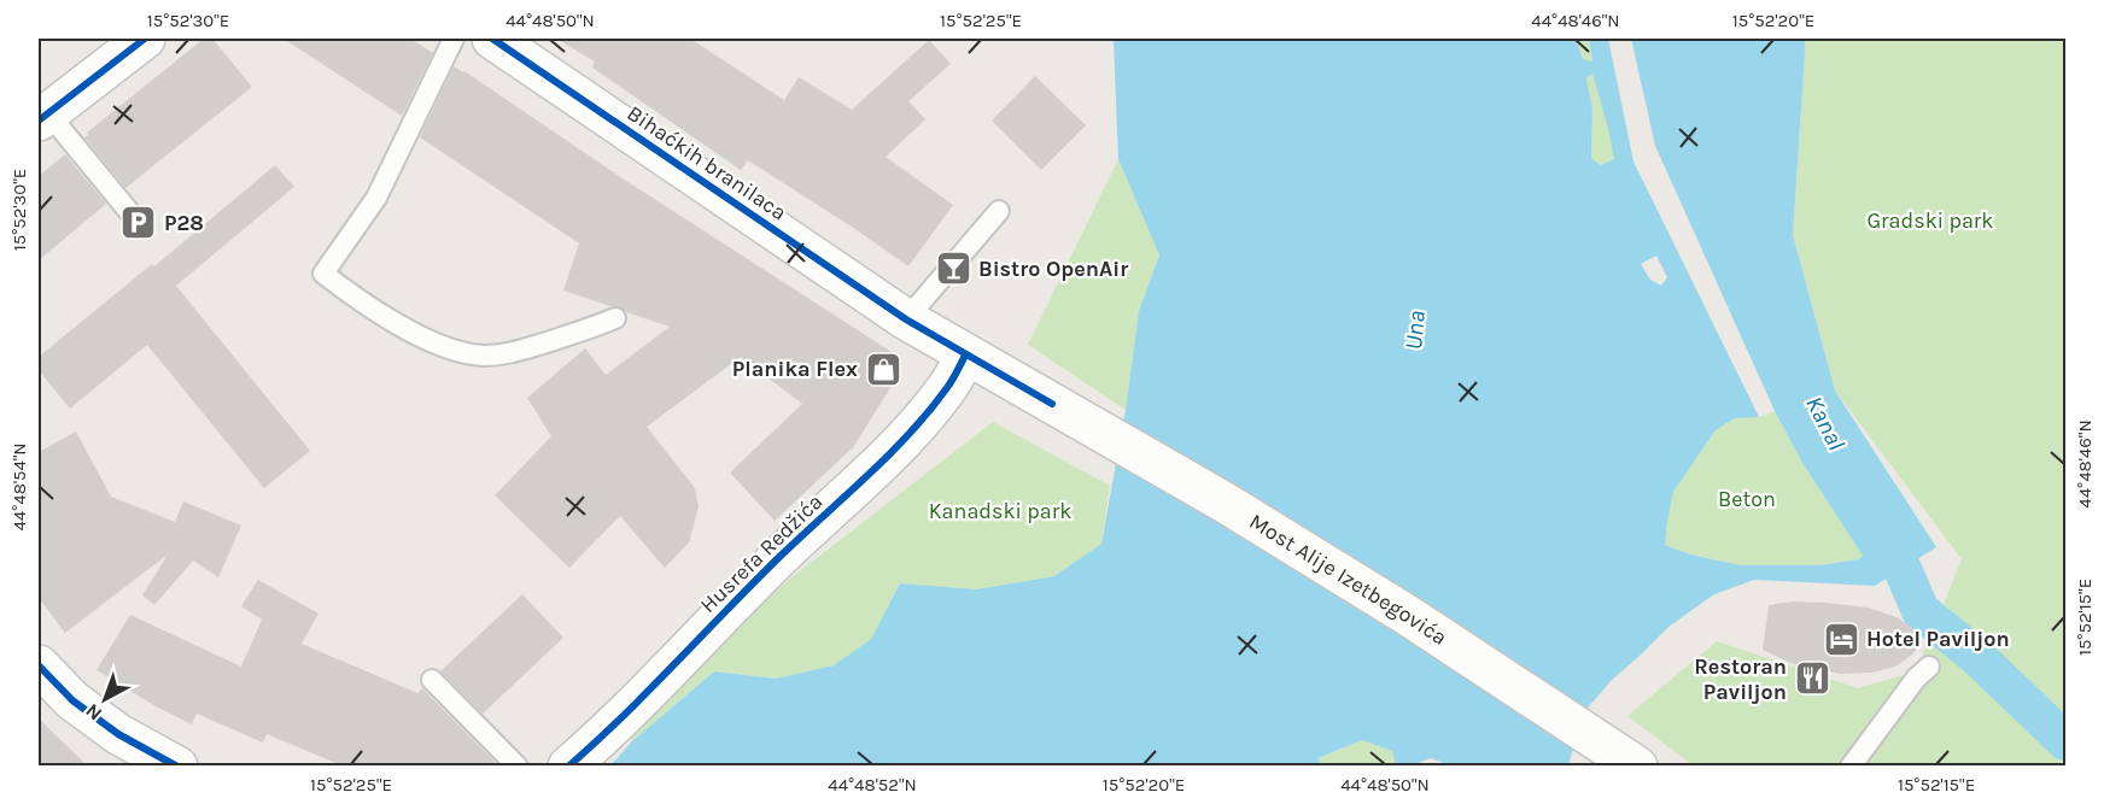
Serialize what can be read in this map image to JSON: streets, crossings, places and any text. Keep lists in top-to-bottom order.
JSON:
{
  "streets": {
    "main road": ["Bihaćkih branilaca", "Husrefa Redžića", "Most Alije Izetbegovića"]
  },
  "crossings": [
    ["Bihaćkih branilaca", "Husrefa Redžića"],
    ["Bihaćkih branilaca", "Most Alije Izetbegovića"]
  ],
  "water": ["Una", "Kanal"],
  "parks": ["Gradski park", "Beton", "Kanadski park"],
  "places": {
    "parking": ["P28"],
    "bar": ["Bistro OpenAir"],
    "shop": ["Planika Flex"],
    "hotel": ["Hotel Paviljon"],
    "restaurant": ["Restoran Paviljon"]
  },
  "north": "bottom left",
  "coordinates": [
    "15°52'30\"E",
    "44°48'50\"N",
    "15°52'25\"E",
    "44°48'46\"N",
    "15°52'20\"E",
    "44°48'54\"N",
    "15°52'15\"E",
    "44°48'52\"N"
  ]
}
